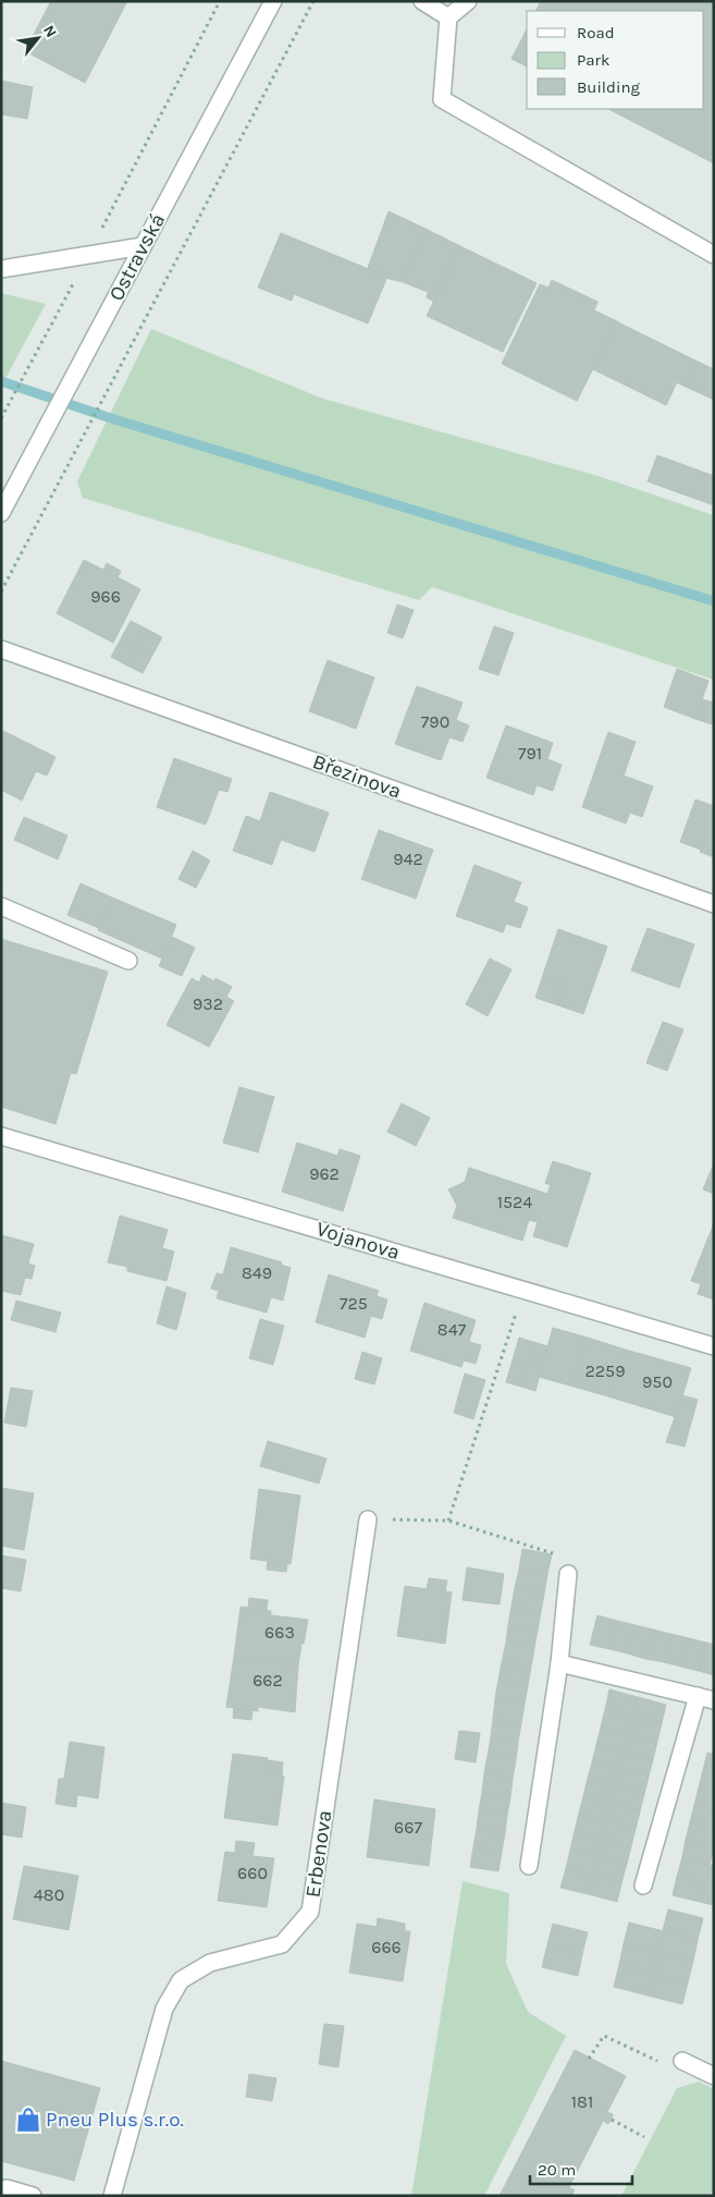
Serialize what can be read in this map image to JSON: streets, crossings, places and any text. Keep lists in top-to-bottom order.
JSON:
{
  "streets": {
    "street": [
      "Ostravská",
      "Březinova",
      "Vojanova",
      "Erbenova"
    ]
  },
  "places": {
    "shop": ["Pneu Plus s.r.o."]
  },
  "house_numbers": [
    "966",
    "790",
    "791",
    "942",
    "932",
    "962",
    "1524",
    "849",
    "725",
    "847",
    "2259",
    "950",
    "663",
    "662",
    "667",
    "660",
    "480",
    "666",
    "181"
  ],
  "legend": ["Road", "Park", "Building"],
  "scale_bar": "20 m",
  "north": "top right"
}
